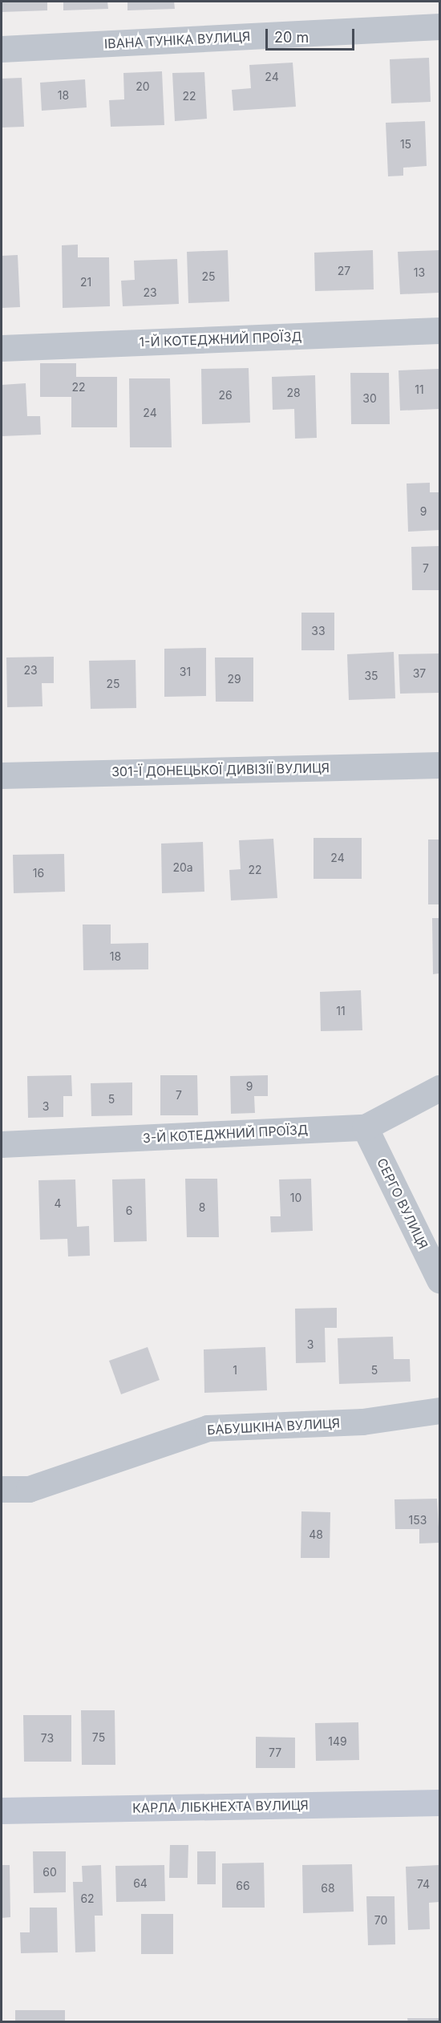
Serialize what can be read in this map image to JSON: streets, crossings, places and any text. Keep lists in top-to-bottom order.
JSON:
{
  "streets": {
    "street": [
      "ІВАНА ТУНІКА ВУЛИЦЯ",
      "1-Й КОТЕДЖНИЙ ПРОЇЗД",
      "301-Ї ДОНЕЦЬКОЇ ДИВІЗІЇ ВУЛИЦЯ",
      "3-Й КОТЕДЖНИЙ ПРОЇЗД",
      "СЕРГО ВУЛИЦЯ",
      "БАБУШКІНА ВУЛИЦЯ",
      "КАРЛА ЛІБКНЕХТА ВУЛИЦЯ"
    ]
  },
  "crossings": [
    ["3-Й КОТЕДЖНИЙ ПРОЇЗД", "СЕРГО ВУЛИЦЯ"]
  ],
  "house_numbers": [
    "24",
    "20",
    "18",
    "22",
    "15",
    "27",
    "13",
    "25",
    "21",
    "23",
    "22",
    "11",
    "28",
    "26",
    "30",
    "24",
    "9",
    "7",
    "33",
    "23",
    "31",
    "37",
    "35",
    "29",
    "25",
    "24",
    "20а",
    "22",
    "16",
    "18",
    "11",
    "9",
    "7",
    "5",
    "3",
    "10",
    "4",
    "8",
    "6",
    "3",
    "1",
    "5",
    "153",
    "48",
    "75",
    "73",
    "149",
    "77",
    "60",
    "64",
    "74",
    "66",
    "68",
    "62",
    "70"
  ],
  "scale_bar": "20 m"
}
